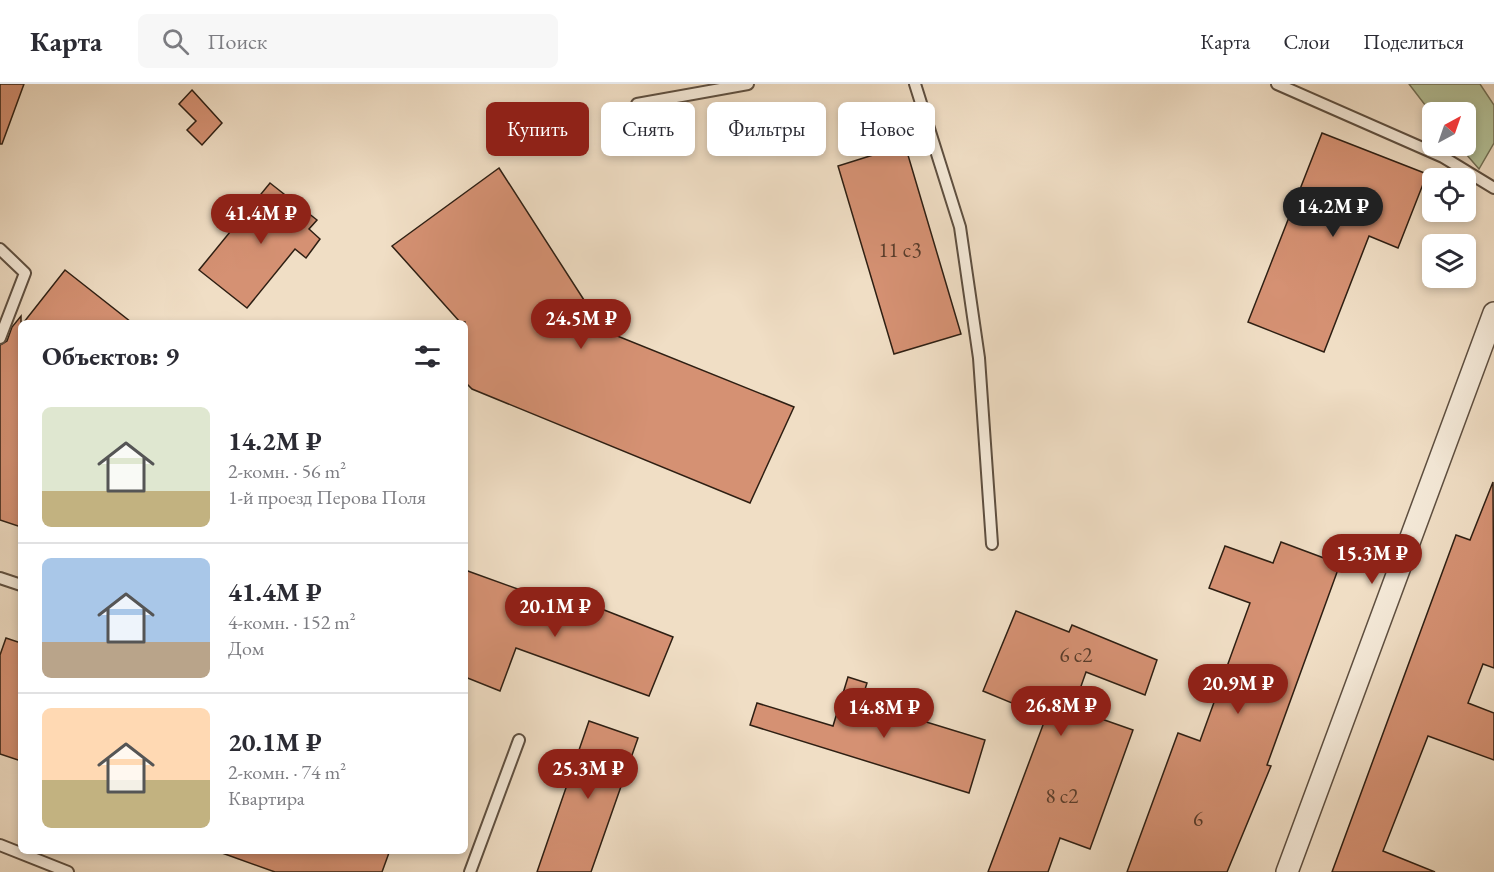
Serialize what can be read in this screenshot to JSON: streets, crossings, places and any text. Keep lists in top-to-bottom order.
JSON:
{
  "house_numbers": [
    "11 с3",
    "6 с2",
    "8 с2",
    "6"
  ],
  "north": "top right",
  "page": {
    "header": "Карта",
    "search": "Поиск",
    "nav": ["Карта", "Слои", "Поделиться"],
    "chip": [
      "Купить",
      "Снять",
      "Фильтры",
      "Новое"
    ],
    "price": [
      "14.2M ₽",
      "41.4M ₽",
      "24.5M ₽",
      "15.3M ₽",
      "20.1M ₽",
      "20.9M ₽",
      "26.8M ₽",
      "14.8M ₽",
      "25.3M ₽"
    ],
    "heading": "Объектов: 9",
    "list": [
      {
        "name": "14.2M ₽",
        "note": "2-комн. · 56 m² · 1-й проезд Перова Поля"
      },
      {
        "name": "41.4M ₽",
        "note": "4-комн. · 152 m² · Дом"
      },
      {
        "name": "20.1M ₽",
        "note": "2-комн. · 74 m² · Квартира"
      }
    ]
  }
}
